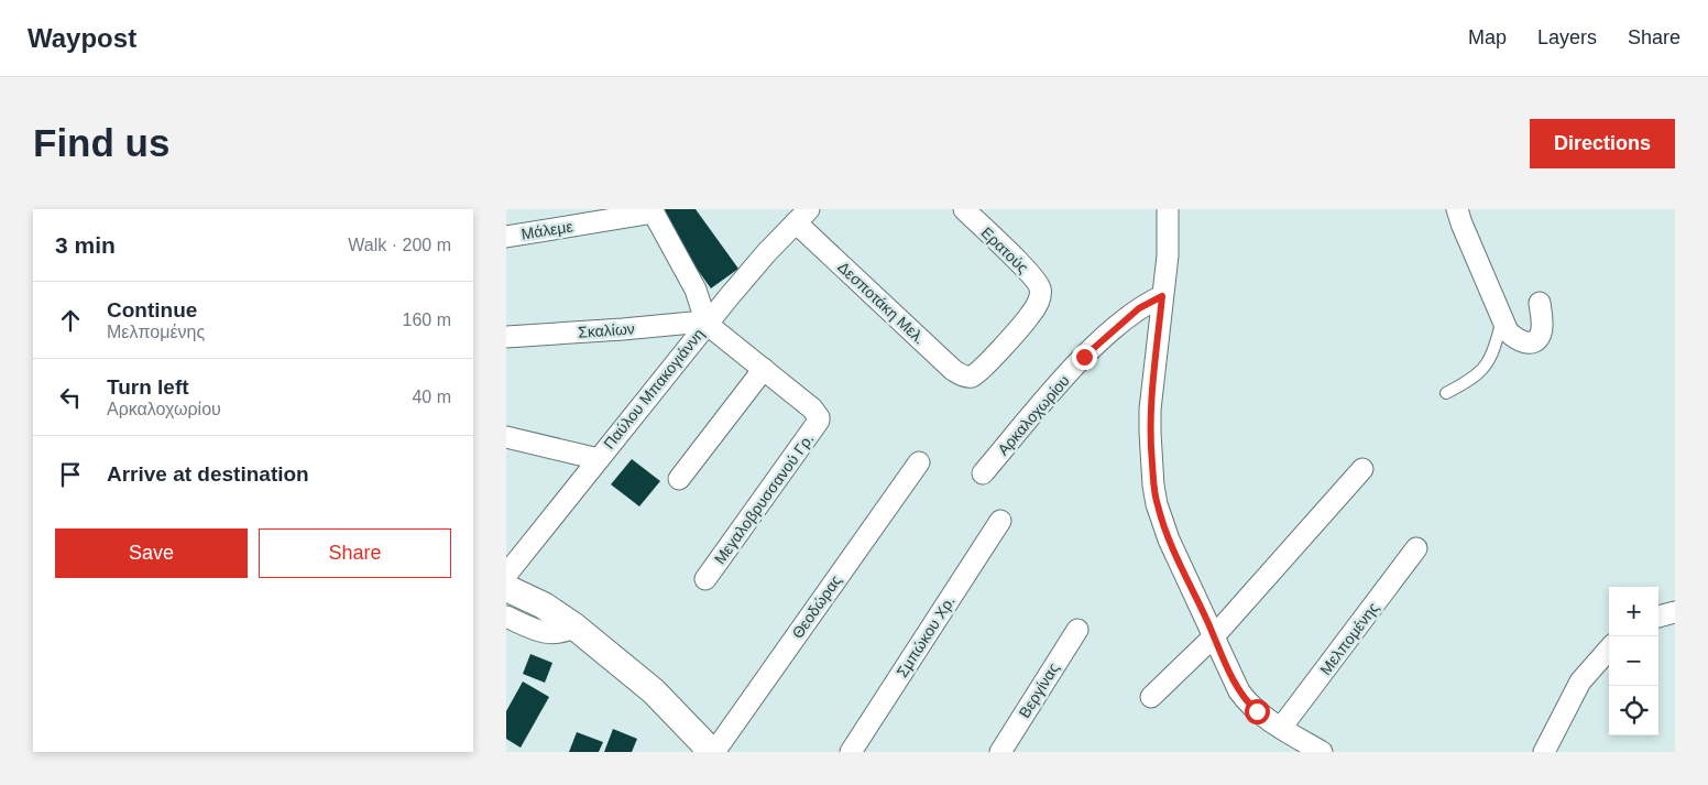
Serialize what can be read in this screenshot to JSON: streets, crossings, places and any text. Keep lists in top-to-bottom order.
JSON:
{
  "streets": {
    "street": [
      "Μάλεμε",
      "Ερατούς",
      "Δεσποτάκη Μελ.",
      "Σκαλίων",
      "Παύλου Μπακογιάννη",
      "Αρκαλοχωρίου",
      "Μεγαλοβρυσσανού Γρ.",
      "Θεοδώρας",
      "Σμπώκου Χρ.",
      "Μελπομένης",
      "Βεργίνας"
    ]
  },
  "crossings": [
    ["Ερατούς", "Δεσποτάκη Μελ."],
    ["Δεσποτάκη Μελ.", "Παύλου Μπακογιάννη"],
    ["Σκαλίων", "Παύλου Μπακογιάννη"]
  ],
  "page": {
    "header": "Waypost",
    "nav": ["Map", "Layers", "Share"],
    "buttons": [
      "Directions",
      ["Save", "Share"]
    ],
    "title": "Find us",
    "heading": ["3 min", "Walk · 200 m"],
    "list": [
      ["Continue", "Μελπομένης", "160 m"],
      ["Turn left", "Αρκαλοχωρίου", "40 m"],
      "Arrive at destination"
    ],
    "map_buttons": ["+", "−"]
  }
}
